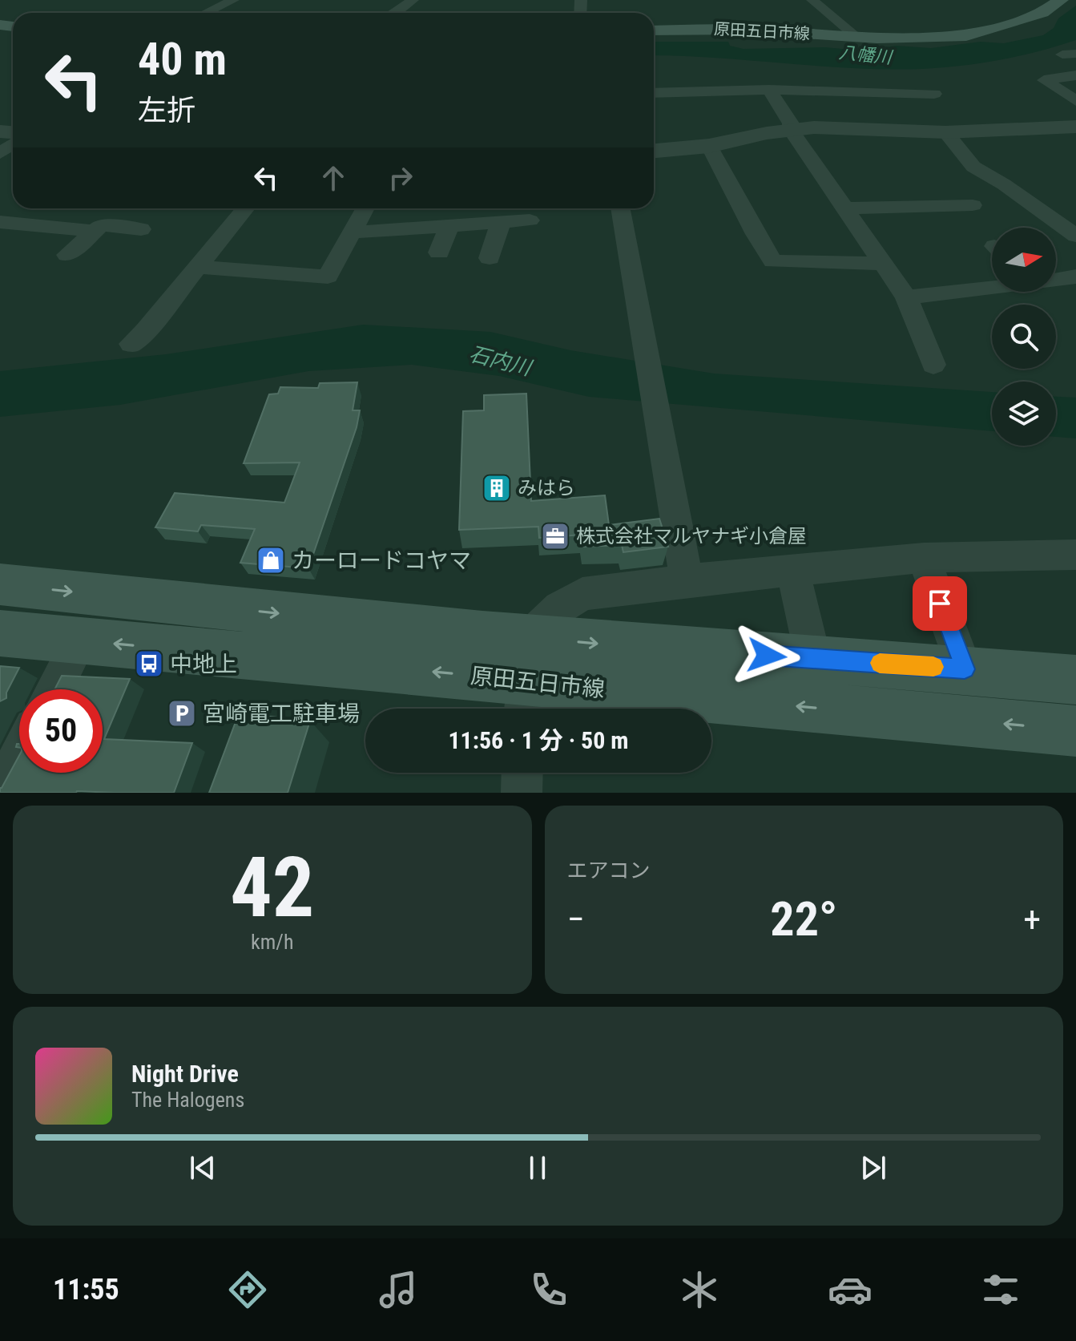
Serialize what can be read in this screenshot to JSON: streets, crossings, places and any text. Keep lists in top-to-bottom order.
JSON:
{
  "streets": {
    "main road": ["原田五日市線"]
  },
  "water": ["八幡川", "石内川"],
  "places": {
    "building": ["みはら"],
    "office": ["株式会社マルヤナギ小倉屋"],
    "shop": ["カーロードコヤマ"],
    "bus stop": ["中地上"],
    "parking": ["宮崎電工駐車場"]
  },
  "north": "right",
  "page": {
    "turn": ["40 m", "左折"],
    "limit": "50",
    "trip": "11:56 · 1 分 · 50 m",
    "tile": [
      ["42", "km/h"],
      "エアコン"
    ],
    "heat": ["−", "22°", "+"],
    "song": ["Night Drive", "The Halogens"],
    "tabs": "11:55"
  }
}
